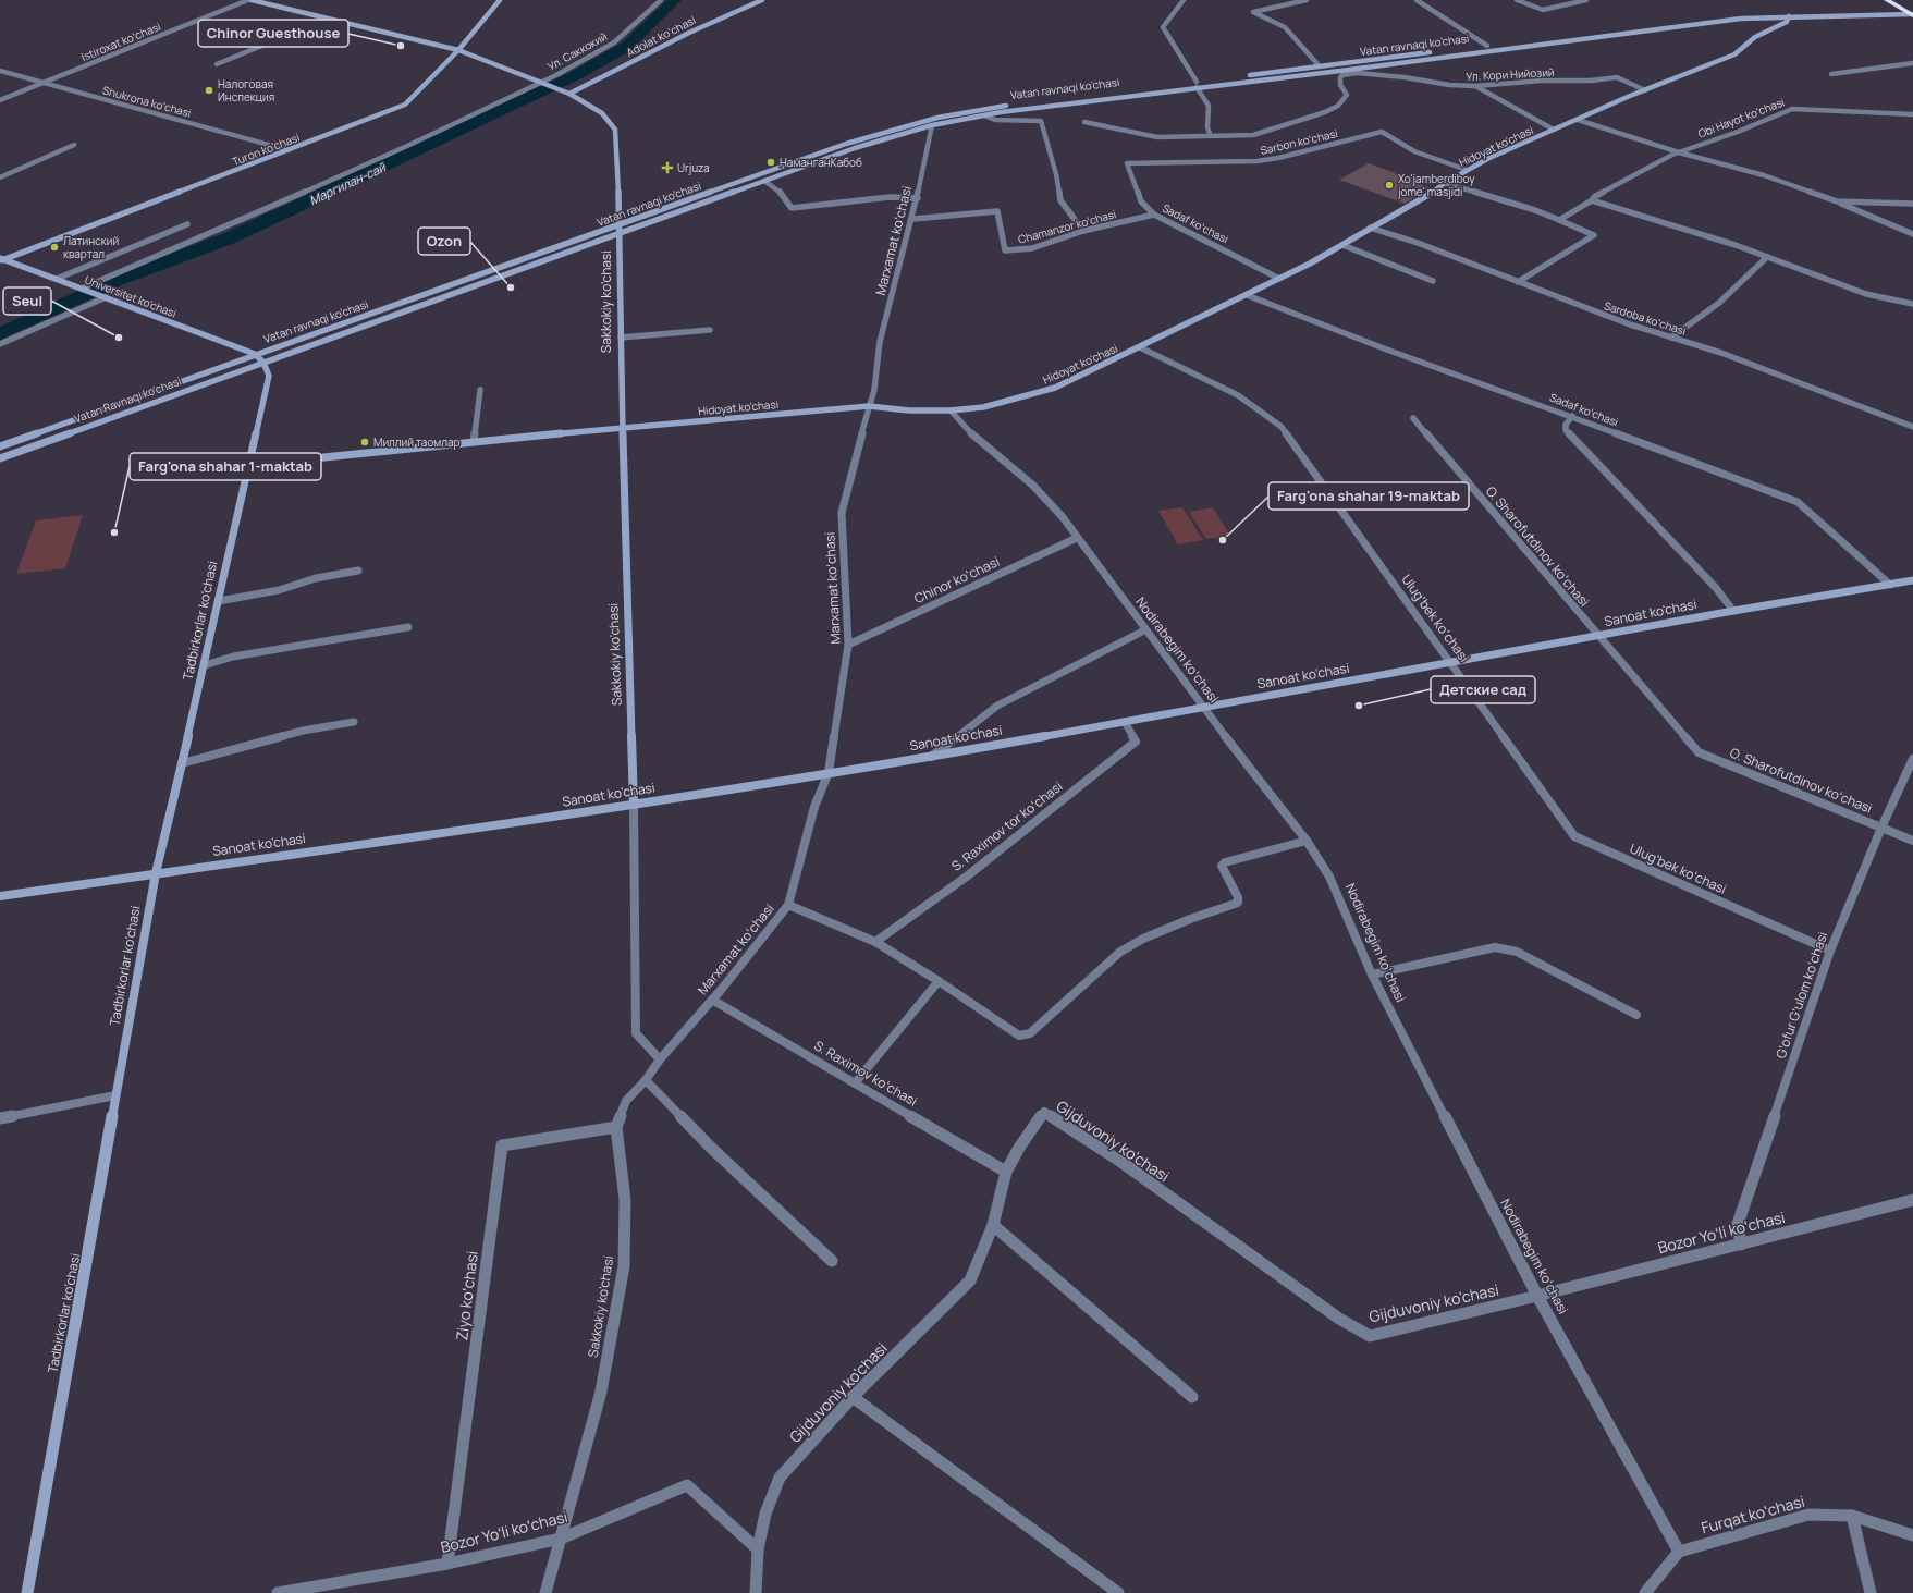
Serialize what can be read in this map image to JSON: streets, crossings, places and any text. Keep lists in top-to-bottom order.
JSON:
{
  "streets": {
    "main road": [
      "Adolat koʻchasi",
      "Vatan ravnaqi ko'chasi",
      "Hidoyat ko'chasi",
      "Turon ko'chasi",
      "Universitet ko'chasi",
      "Sakkokiy ko'chasi",
      "Vatan Ravnaqi ko'chasi",
      "Sanoat ko'chasi",
      "Tadbirkorlar ko'chasi"
    ],
    "street": [
      "Istiroxat koʻchasi",
      "Ул. Саккокий",
      "Ул. Кори Нийозий",
      "Shukrona koʻchasi",
      "Obi Hayot koʻchasi",
      "Sarbon koʻchasi",
      "Sadaf koʻchasi",
      "Chamanzor koʻchasi",
      "Marxamat koʻchasi",
      "Sardoba koʻchasi",
      "O. Sharofutdinov koʻchasi",
      "Chinor koʻchasi",
      "Ulugʻbek koʻchasi",
      "Nodirabegim koʻchasi",
      "S. Raximov tor koʻchasi",
      "Gʻofur Gʻulom koʻchasi",
      "S. Raximov koʻchasi",
      "Gijduvoniy ko'chasi",
      "Bozor Yoʻli koʻchasi",
      "Ziyo koʻchasi",
      "Furqat koʻchasi"
    ]
  },
  "crossings": [
    ["Adolat koʻchasi", "Sakkokiy ko'chasi"],
    ["Istiroxat koʻchasi", "Shukrona koʻchasi"],
    ["Vatan ravnaqi ko'chasi", "Ул. Кори Нийозий"],
    ["Vatan ravnaqi ko'chasi", "Hidoyat ko'chasi"],
    ["Vatan ravnaqi ko'chasi", "Marxamat koʻchasi"],
    ["Vatan ravnaqi ko'chasi", "Universitet ko'chasi"],
    ["Vatan ravnaqi ko'chasi", "Sakkokiy ko'chasi"],
    ["Vatan ravnaqi ko'chasi", "Vatan Ravnaqi ko'chasi"],
    ["Vatan ravnaqi ko'chasi", "Tadbirkorlar ko'chasi"],
    ["Ул. Саккокий", "Universitet ko'chasi"],
    ["Ул. Саккокий", "Sakkokiy ko'chasi"],
    ["Ул. Кори Нийозий", "Hidoyat ko'chasi"],
    ["Shukrona koʻchasi", "Turon ko'chasi"],
    ["Sarbon koʻchasi", "Hidoyat ko'chasi"],
    ["Sarbon koʻchasi", "Sadaf koʻchasi"],
    ["Hidoyat ko'chasi", "Sadaf koʻchasi"],
    ["Hidoyat ko'chasi", "Marxamat koʻchasi"],
    ["Hidoyat ko'chasi", "Sakkokiy ko'chasi"],
    ["Hidoyat ko'chasi", "Sardoba koʻchasi"],
    ["Hidoyat ko'chasi", "Ulugʻbek koʻchasi"],
    ["Hidoyat ko'chasi", "Tadbirkorlar ko'chasi"],
    ["Hidoyat ko'chasi", "Nodirabegim koʻchasi"],
    ["Turon ko'chasi", "Universitet ko'chasi"],
    ["Turon ko'chasi", "Sakkokiy ko'chasi"],
    ["Sadaf koʻchasi", "Chamanzor koʻchasi"],
    ["Sadaf koʻchasi", "Sanoat ko'chasi"],
    ["Chamanzor koʻchasi", "Marxamat koʻchasi"],
    ["Marxamat koʻchasi", "Sakkokiy ko'chasi"],
    ["Marxamat koʻchasi", "Chinor koʻchasi"],
    ["Marxamat koʻchasi", "Sanoat ko'chasi"],
    ["Marxamat koʻchasi", "S. Raximov koʻchasi"],
    ["Universitet ko'chasi", "Vatan Ravnaqi ko'chasi"],
    ["Sakkokiy ko'chasi", "Sanoat ko'chasi"],
    ["Sakkokiy ko'chasi", "Bozor Yoʻli koʻchasi"],
    ["Sakkokiy ko'chasi", "Ziyo koʻchasi"],
    ["Vatan Ravnaqi ko'chasi", "Tadbirkorlar ko'chasi"],
    ["O. Sharofutdinov koʻchasi", "Sanoat ko'chasi"],
    ["O. Sharofutdinov koʻchasi", "Gʻofur Gʻulom koʻchasi"],
    ["Chinor koʻchasi", "Nodirabegim koʻchasi"],
    ["Sanoat ko'chasi", "Ulugʻbek koʻchasi"],
    ["Sanoat ko'chasi", "Tadbirkorlar ko'chasi"],
    ["Sanoat ko'chasi", "Nodirabegim koʻchasi"],
    ["Sanoat ko'chasi", "S. Raximov tor koʻchasi"],
    ["Ulugʻbek koʻchasi", "Gʻofur Gʻulom koʻchasi"],
    ["Nodirabegim koʻchasi", "Gijduvoniy ko'chasi"],
    ["Nodirabegim koʻchasi", "Bozor Yoʻli koʻchasi"],
    ["Nodirabegim koʻchasi", "Furqat koʻchasi"],
    ["Gʻofur Gʻulom koʻchasi", "Bozor Yoʻli koʻchasi"],
    ["S. Raximov koʻchasi", "Gijduvoniy ko'chasi"],
    ["Gijduvoniy ko'chasi", "Bozor Yoʻli koʻchasi"],
    ["Bozor Yoʻli koʻchasi", "Ziyo koʻchasi"]
  ],
  "water": ["Маргилан-сай"],
  "places": {
    "other": [
      "Chinor Guesthouse",
      "Налоговая Инспекция",
      "НаманганКабоб",
      "Xo'jamberdiboy jome' masjidi",
      "Латинский квартал",
      "Ozon",
      "Seul",
      "Миллий таомлар",
      "Farg'ona shahar 1-maktab",
      "Farg'ona shahar 19-maktab",
      "Детские сад"
    ],
    "health": ["Urjuza"]
  }
}
